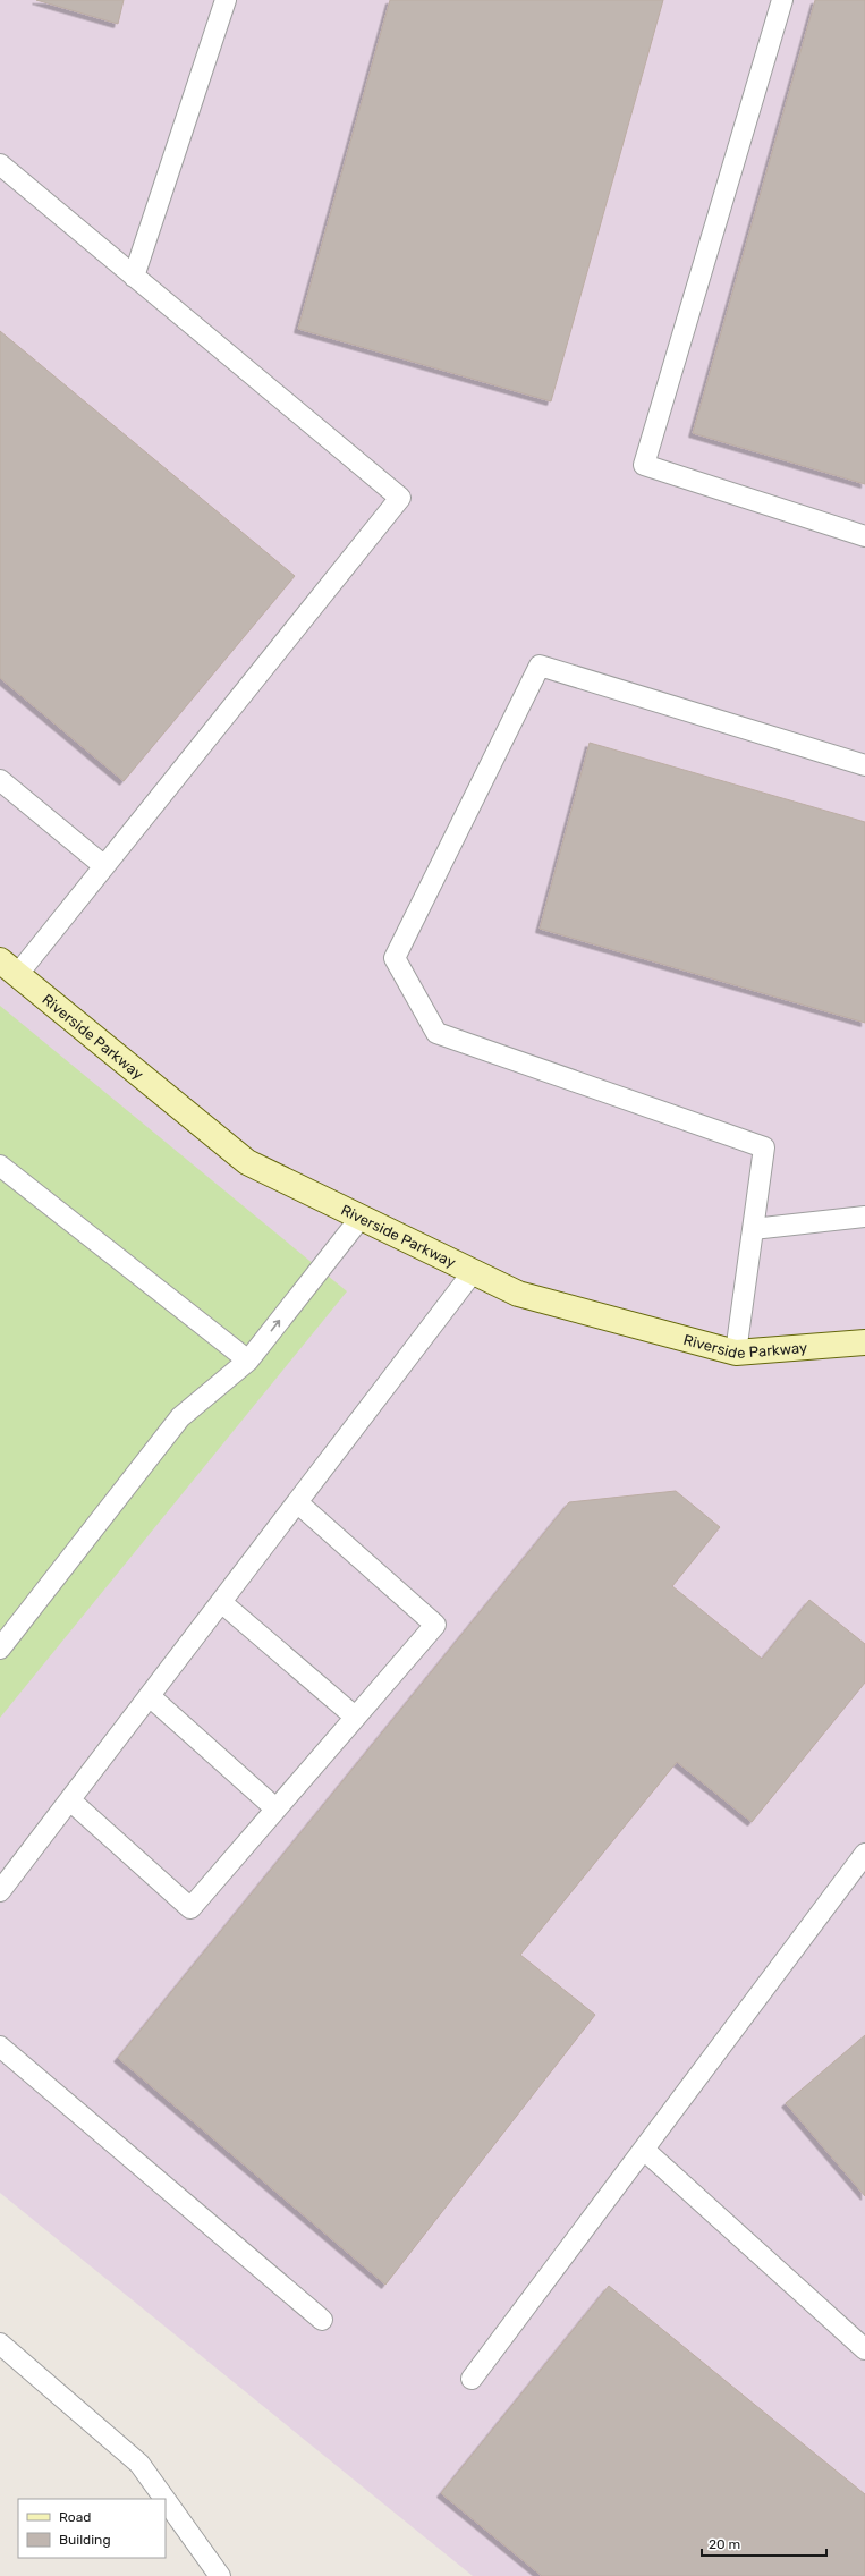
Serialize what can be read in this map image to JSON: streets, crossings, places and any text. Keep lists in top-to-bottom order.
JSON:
{
  "streets": {
    "street": ["Riverside Parkway"]
  },
  "legend": ["Road", "Building"],
  "scale_bar": "20 m"
}
